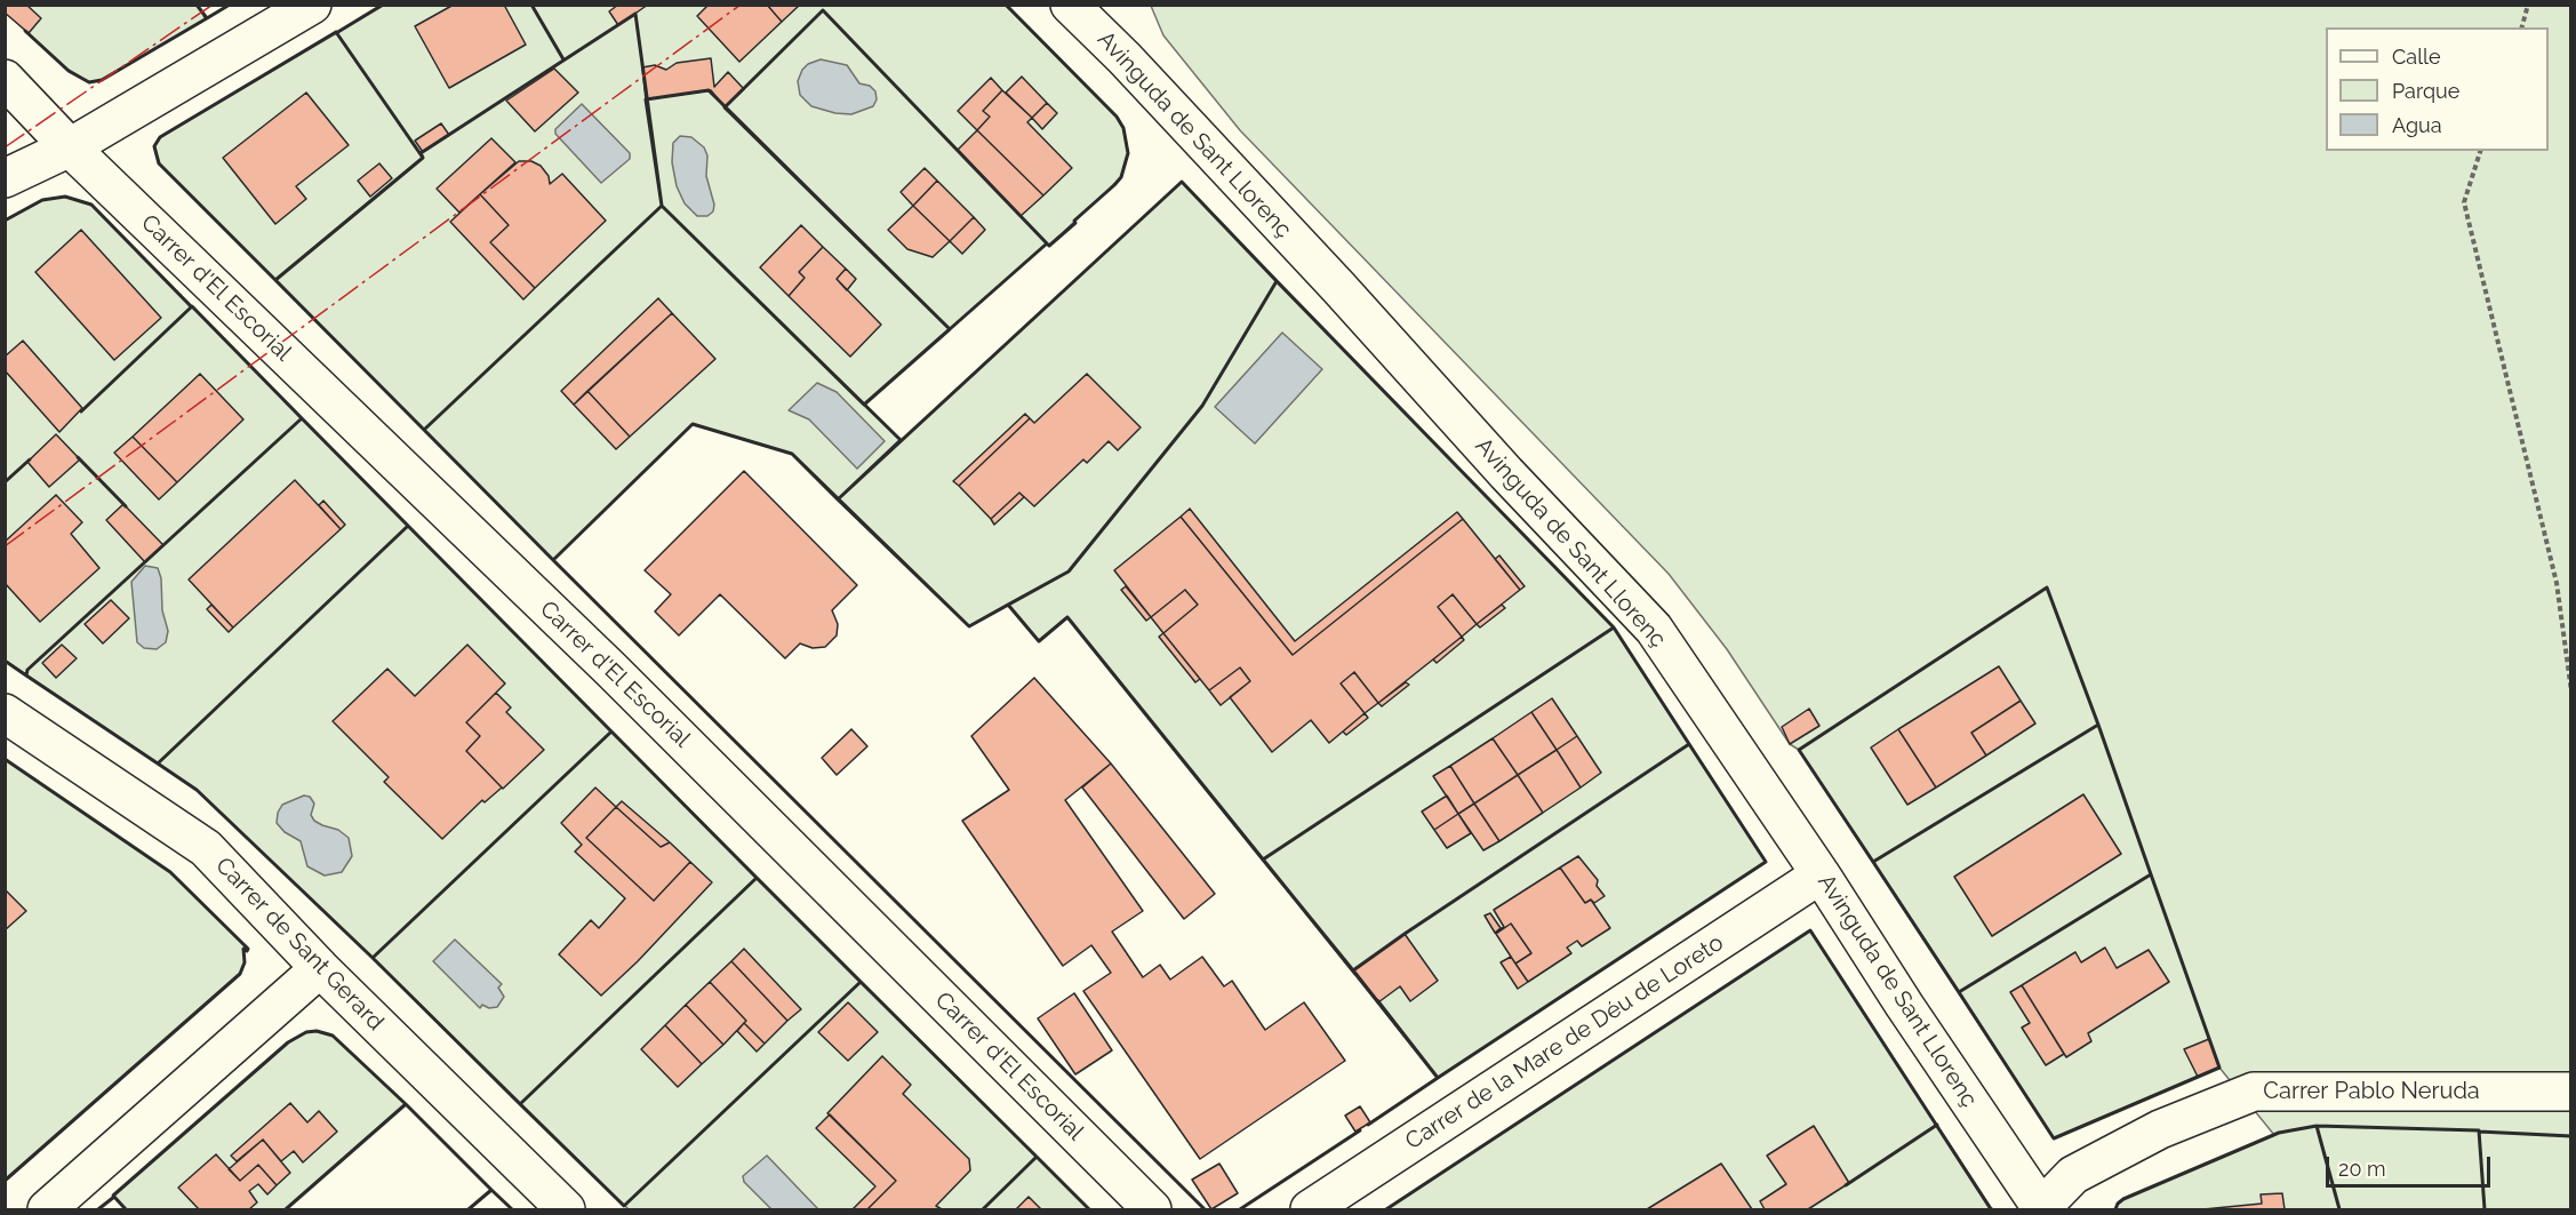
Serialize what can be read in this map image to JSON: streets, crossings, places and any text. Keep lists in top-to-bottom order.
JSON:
{
  "streets": {
    "street": [
      "Avinguda de Sant Llorenç",
      "Carrer d'El Escorial",
      "Carrer de Sant Gerard",
      "Carrer de la Mare de Déu de Loreto",
      "Carrer Pablo Neruda"
    ]
  },
  "crossings": [
    ["Avinguda de Sant Llorenç", "Carrer de la Mare de Déu de Loreto"],
    ["Avinguda de Sant Llorenç", "Carrer Pablo Neruda"]
  ],
  "legend": ["Calle", "Parque", "Agua"],
  "scale_bar": "20 m"
}
